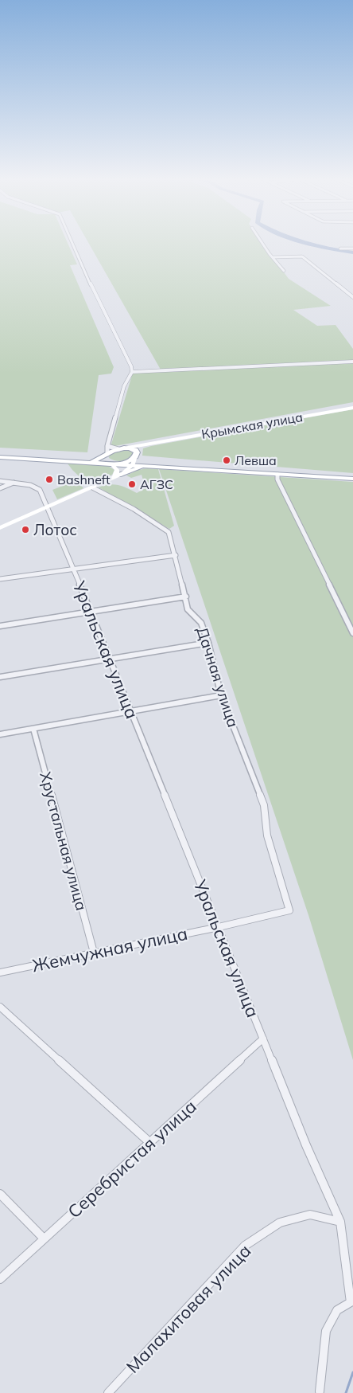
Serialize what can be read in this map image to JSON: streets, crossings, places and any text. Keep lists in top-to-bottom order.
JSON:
{
  "streets": {
    "main road": ["Крымская улица"],
    "street": [
      "Уральская улица",
      "Дачная улица",
      "Хрустальная улица",
      "Жемчужная улица",
      "Серебристая улица",
      "Малахитовая улица"
    ]
  },
  "crossings": [
    ["Уральская улица", "Жемчужная улица"],
    ["Уральская улица", "Серебристая улица"],
    ["Уральская улица", "Малахитовая улица"],
    ["Дачная улица", "Жемчужная улица"],
    ["Хрустальная улица", "Жемчужная улица"]
  ],
  "places": [
    "Левша",
    "Bashneft",
    "АГЗС",
    "Лотос"
  ]
}
